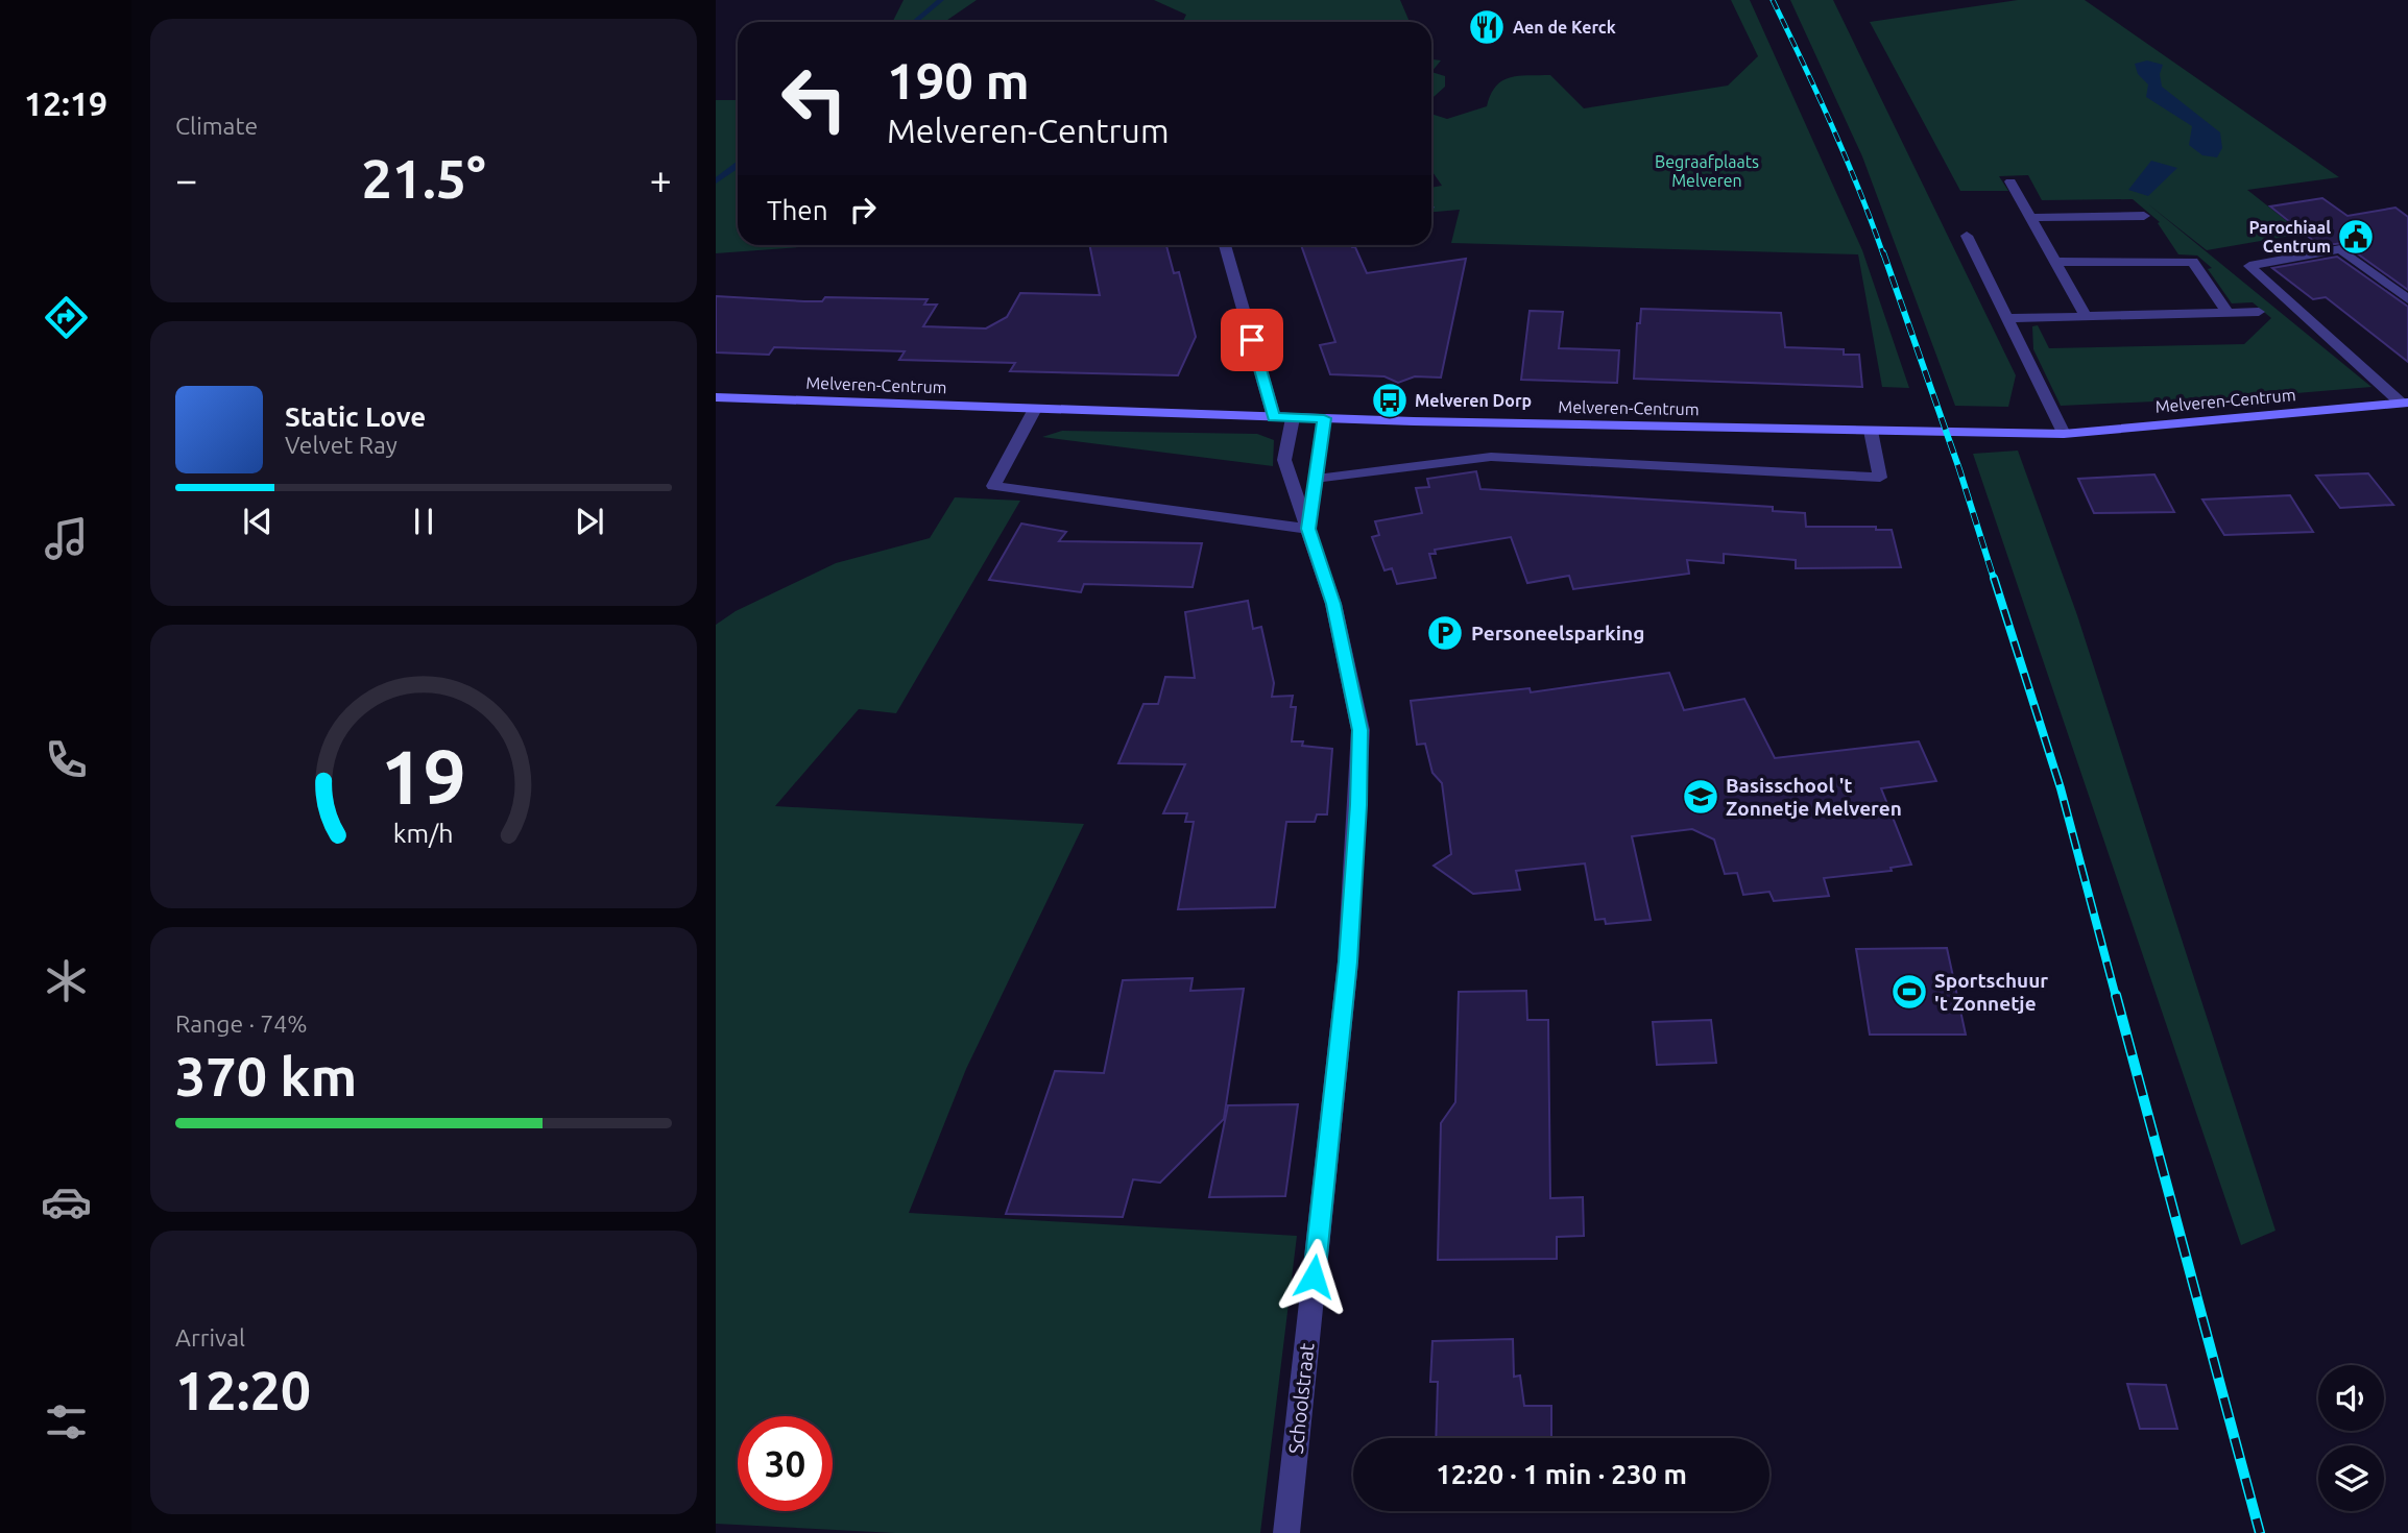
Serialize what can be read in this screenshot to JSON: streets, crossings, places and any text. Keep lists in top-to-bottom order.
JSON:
{
  "streets": {
    "main road": ["Melveren-Centrum"],
    "street": ["Schoolstraat"]
  },
  "crossings": [
    ["Melveren-Centrum", "Schoolstraat"]
  ],
  "parks": ["Begraafplaats Melveren"],
  "places": {
    "restaurant": ["Aen de Kerck"],
    "public building": ["Parochiaal Centrum"],
    "bus stop": ["Melveren Dorp"],
    "parking": ["Personeelsparking"],
    "school or university": ["Basisschool 't Zonnetje Melveren"],
    "sports": ["Sportschuur 't Zonnetje"]
  },
  "page": {
    "tabs": "12:19",
    "tile": [
      "Climate",
      ["Range · 74%", "370 km"],
      ["Arrival", "12:20"]
    ],
    "turn": ["190 m", "Melveren-Centrum"],
    "heat": ["−", "21.5°", "+"],
    "then": "Then",
    "song": ["Static Love", "Velvet Ray"],
    "limit": "30",
    "trip": "12:20 · 1 min · 230 m",
    "gauge": ["19", "km/h"]
  }
}
